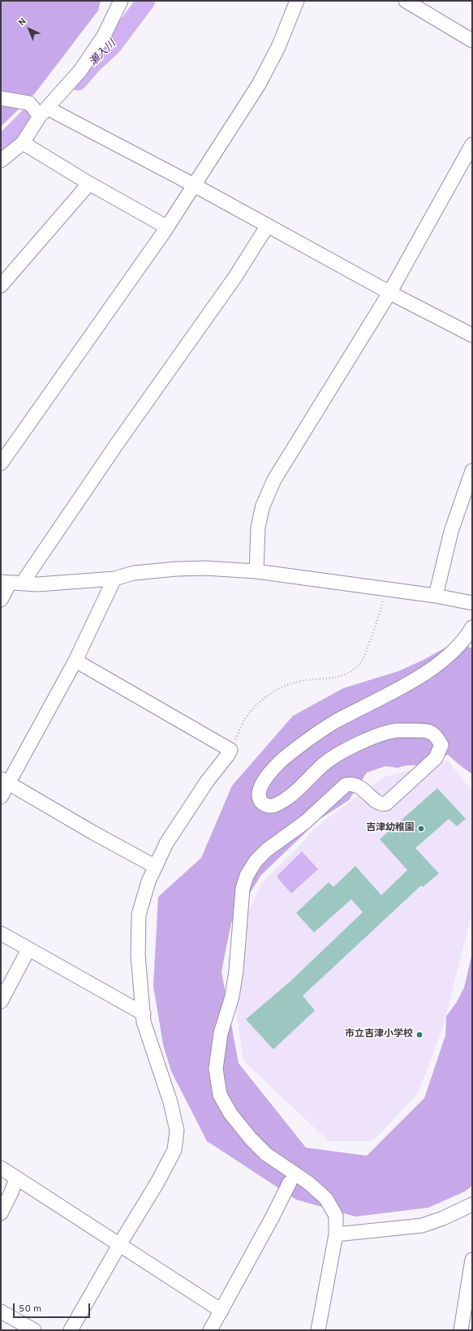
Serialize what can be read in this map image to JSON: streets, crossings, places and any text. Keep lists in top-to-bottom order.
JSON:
{
  "water": ["瀬入川"],
  "places": ["吉津幼稚園", "市立吉津小学校"],
  "scale_bar": "50 m",
  "north": "top left"
}
